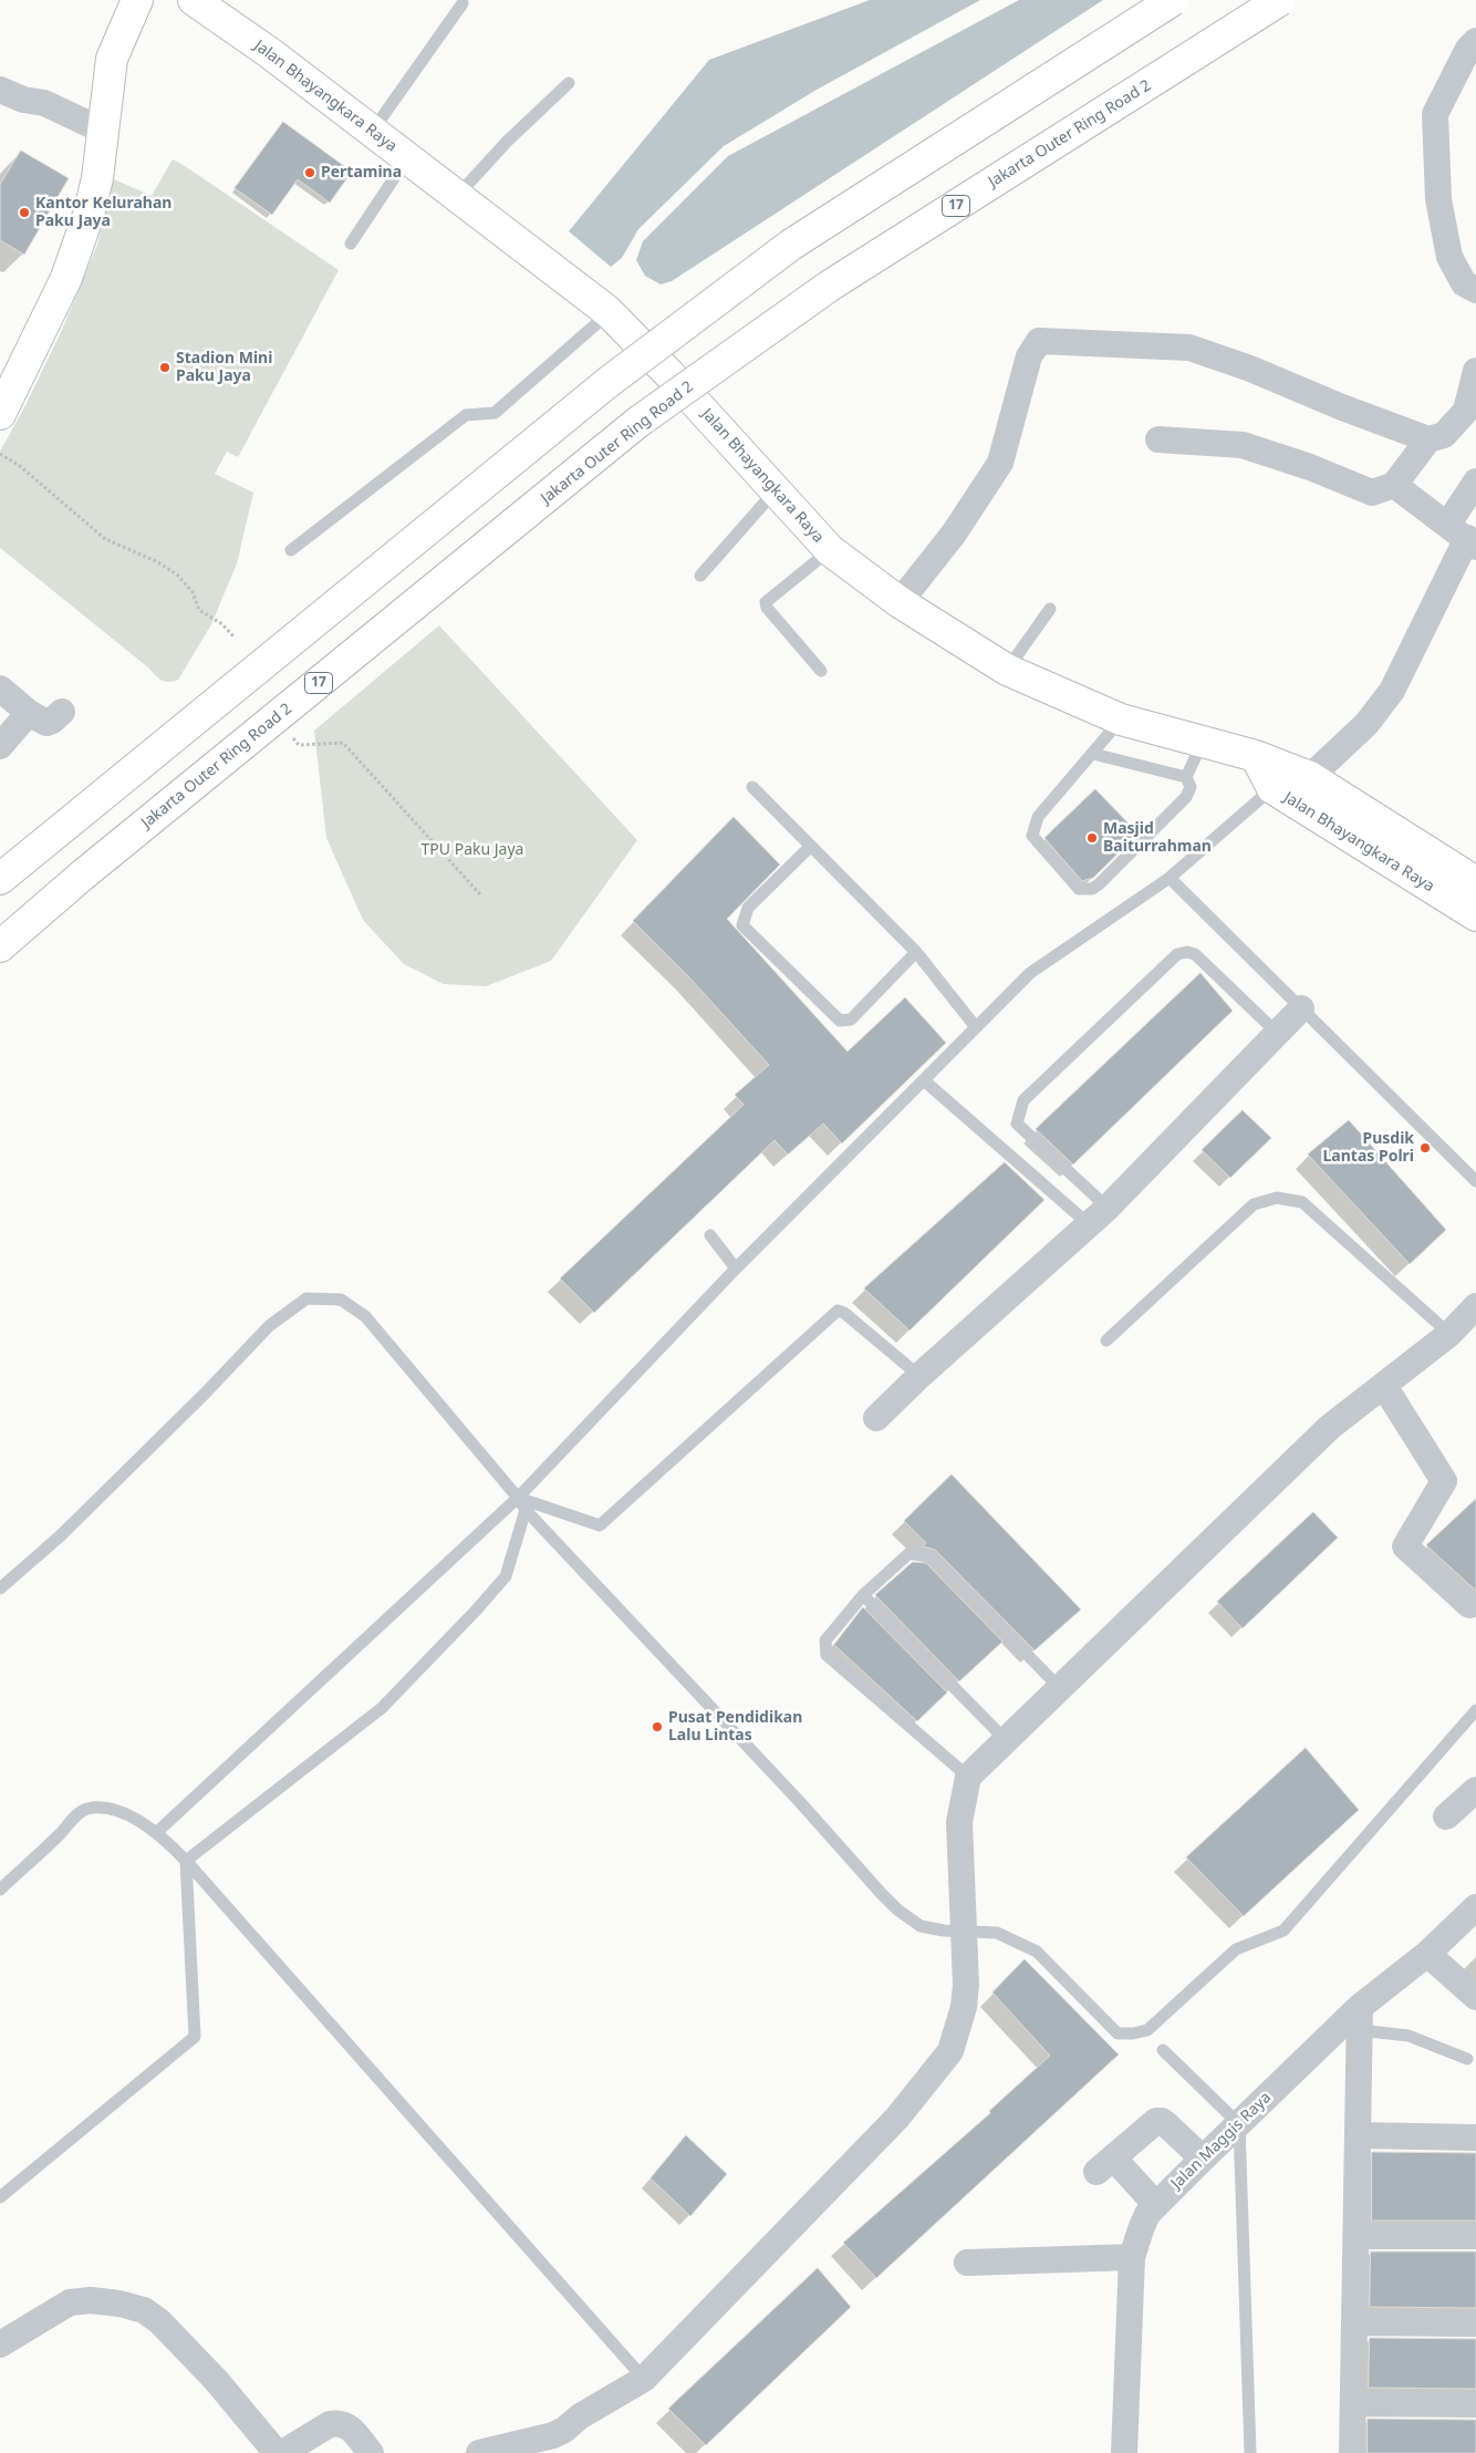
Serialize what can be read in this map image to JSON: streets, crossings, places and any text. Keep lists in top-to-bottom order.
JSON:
{
  "streets": {
    "main road": ["Jalan Bhayangkara Raya", "Jakarta Outer Ring Road 2", "17"],
    "street": ["Jalan Maggis Raya"]
  },
  "parks": ["TPU Paku Jaya"],
  "places": [
    "Pertamina",
    "Kantor Kelurahan Paku Jaya",
    "Stadion Mini Paku Jaya",
    "Masjid Baiturrahman",
    "Pusdik Lantas Polri",
    "Pusat Pendidikan Lalu Lintas"
  ]
}
